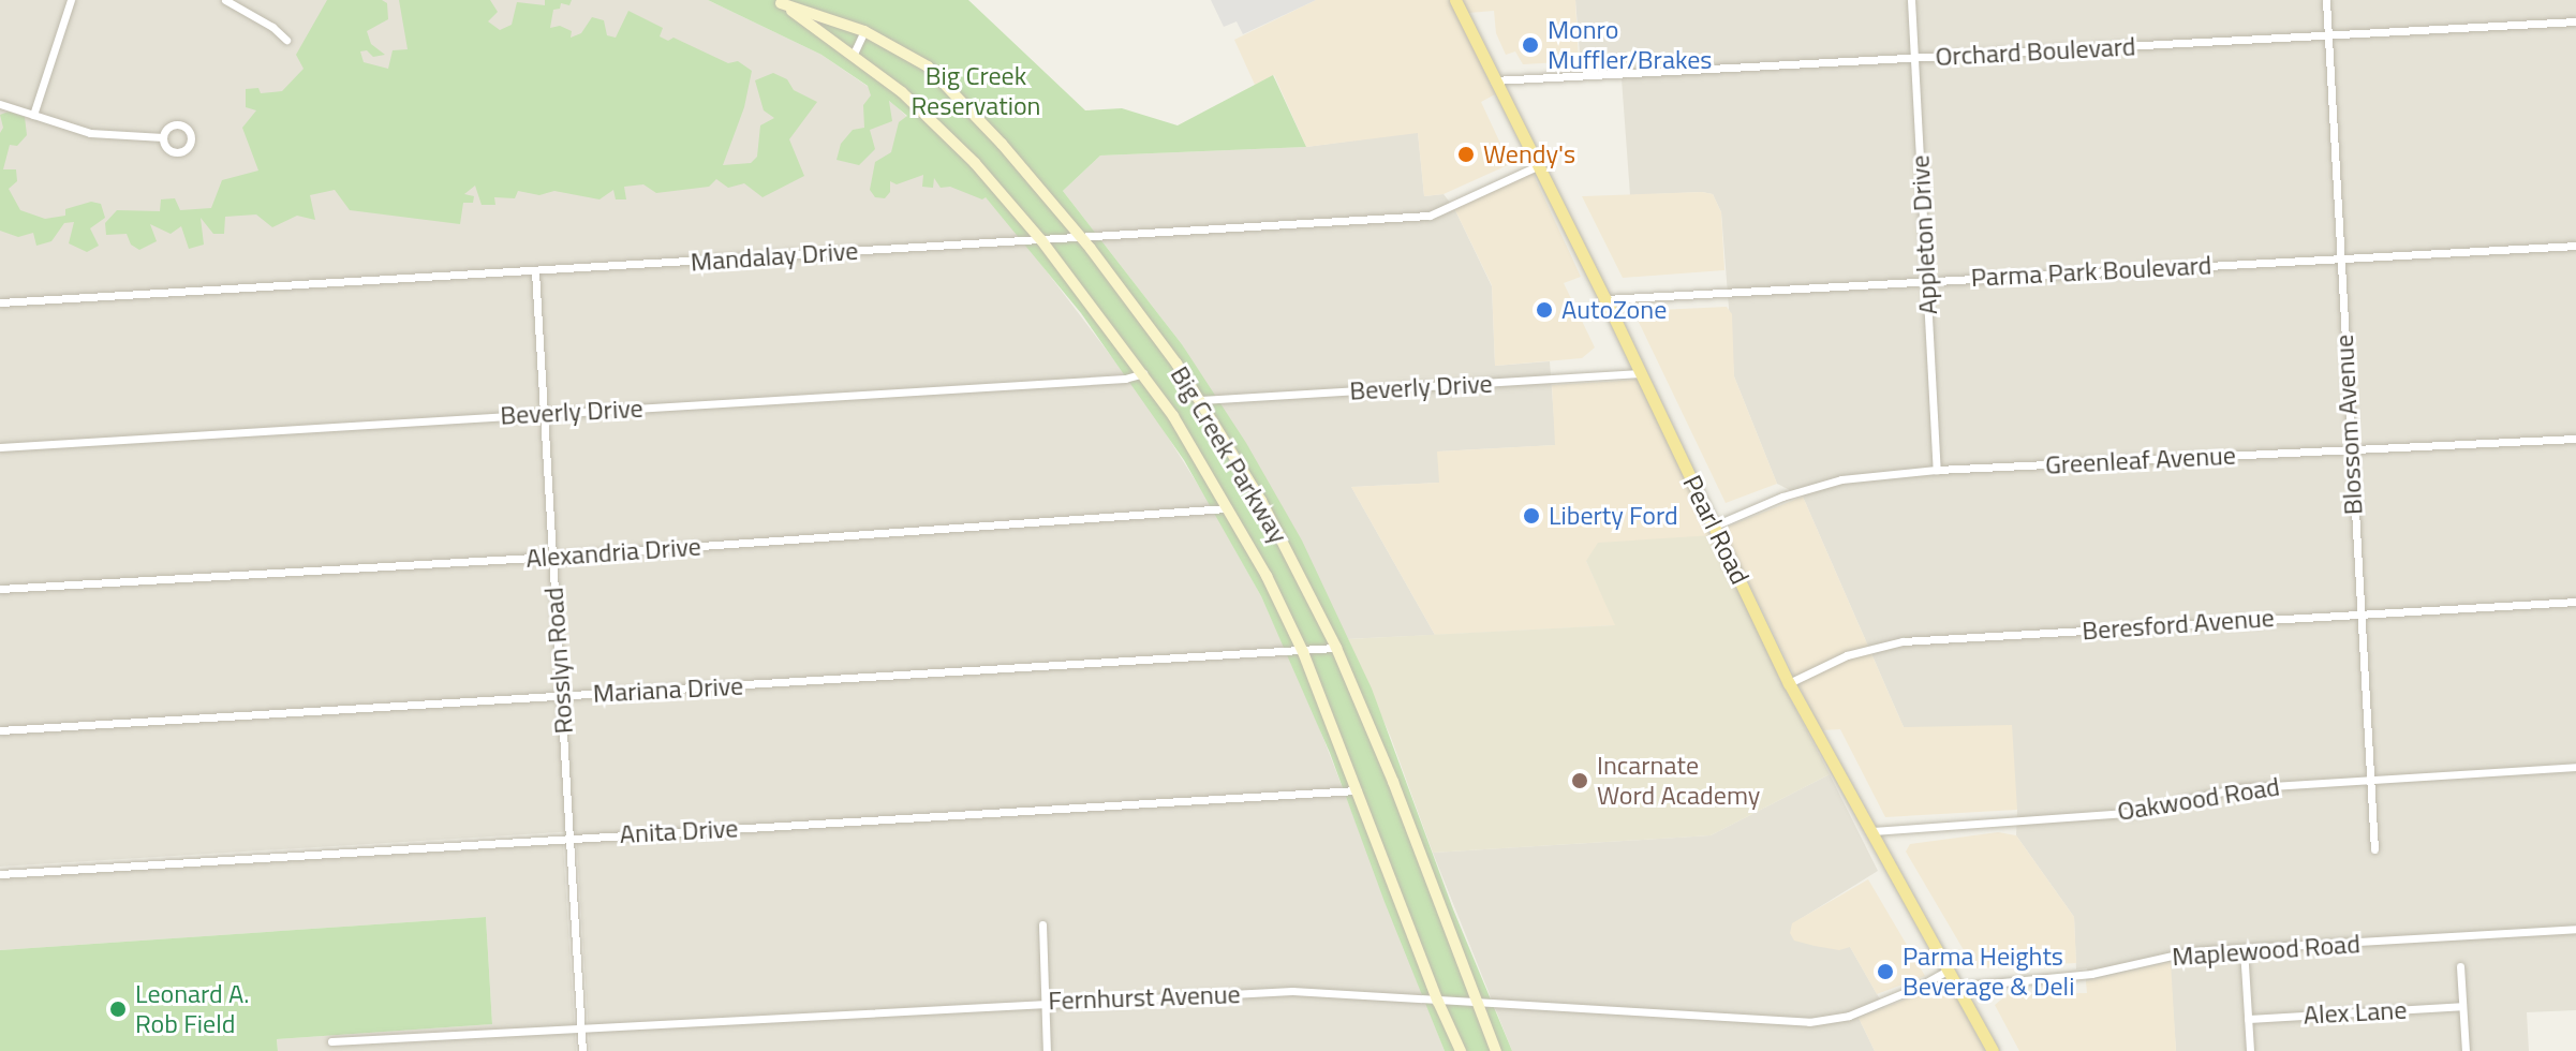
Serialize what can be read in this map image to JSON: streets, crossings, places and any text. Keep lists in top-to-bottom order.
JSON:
{
  "streets": {
    "main road": ["Pearl Road"],
    "street": [
      "Orchard Boulevard",
      "Appleton Drive",
      "Mandalay Drive",
      "Parma Park Boulevard",
      "Beverly Drive",
      "Blossom Avenue",
      "Big Creek Parkway",
      "Greenleaf Avenue",
      "Alexandria Drive",
      "Beresford Avenue",
      "Rosslyn Road",
      "Mariana Drive",
      "Oakwood Road",
      "Anita Drive",
      "Maplewood Road",
      "Fernhurst Avenue",
      "Alex Lane"
    ]
  },
  "crossings": [
    ["Orchard Boulevard", "Appleton Drive"],
    ["Orchard Boulevard", "Blossom Avenue"],
    ["Orchard Boulevard", "Pearl Road"],
    ["Appleton Drive", "Parma Park Boulevard"],
    ["Appleton Drive", "Greenleaf Avenue"],
    ["Mandalay Drive", "Big Creek Parkway"],
    ["Mandalay Drive", "Pearl Road"],
    ["Mandalay Drive", "Rosslyn Road"],
    ["Parma Park Boulevard", "Blossom Avenue"],
    ["Parma Park Boulevard", "Pearl Road"],
    ["Beverly Drive", "Big Creek Parkway"],
    ["Beverly Drive", "Pearl Road"],
    ["Beverly Drive", "Rosslyn Road"],
    ["Blossom Avenue", "Greenleaf Avenue"],
    ["Blossom Avenue", "Beresford Avenue"],
    ["Blossom Avenue", "Oakwood Road"],
    ["Big Creek Parkway", "Alexandria Drive"],
    ["Big Creek Parkway", "Mariana Drive"],
    ["Big Creek Parkway", "Anita Drive"],
    ["Big Creek Parkway", "Fernhurst Avenue"],
    ["Greenleaf Avenue", "Pearl Road"],
    ["Pearl Road", "Beresford Avenue"],
    ["Pearl Road", "Oakwood Road"],
    ["Pearl Road", "Maplewood Road"],
    ["Pearl Road", "Fernhurst Avenue"],
    ["Alexandria Drive", "Rosslyn Road"],
    ["Rosslyn Road", "Mariana Drive"],
    ["Rosslyn Road", "Anita Drive"],
    ["Rosslyn Road", "Fernhurst Avenue"]
  ],
  "parks": ["Big Creek Reservation"],
  "places": [
    "Monro Muffler/Brakes",
    "Wendy's",
    "AutoZone",
    "Liberty Ford",
    "Incarnate Word Academy",
    "Parma Heights Beverage & Deli",
    "Leonard A. Rob Field"
  ]
}
